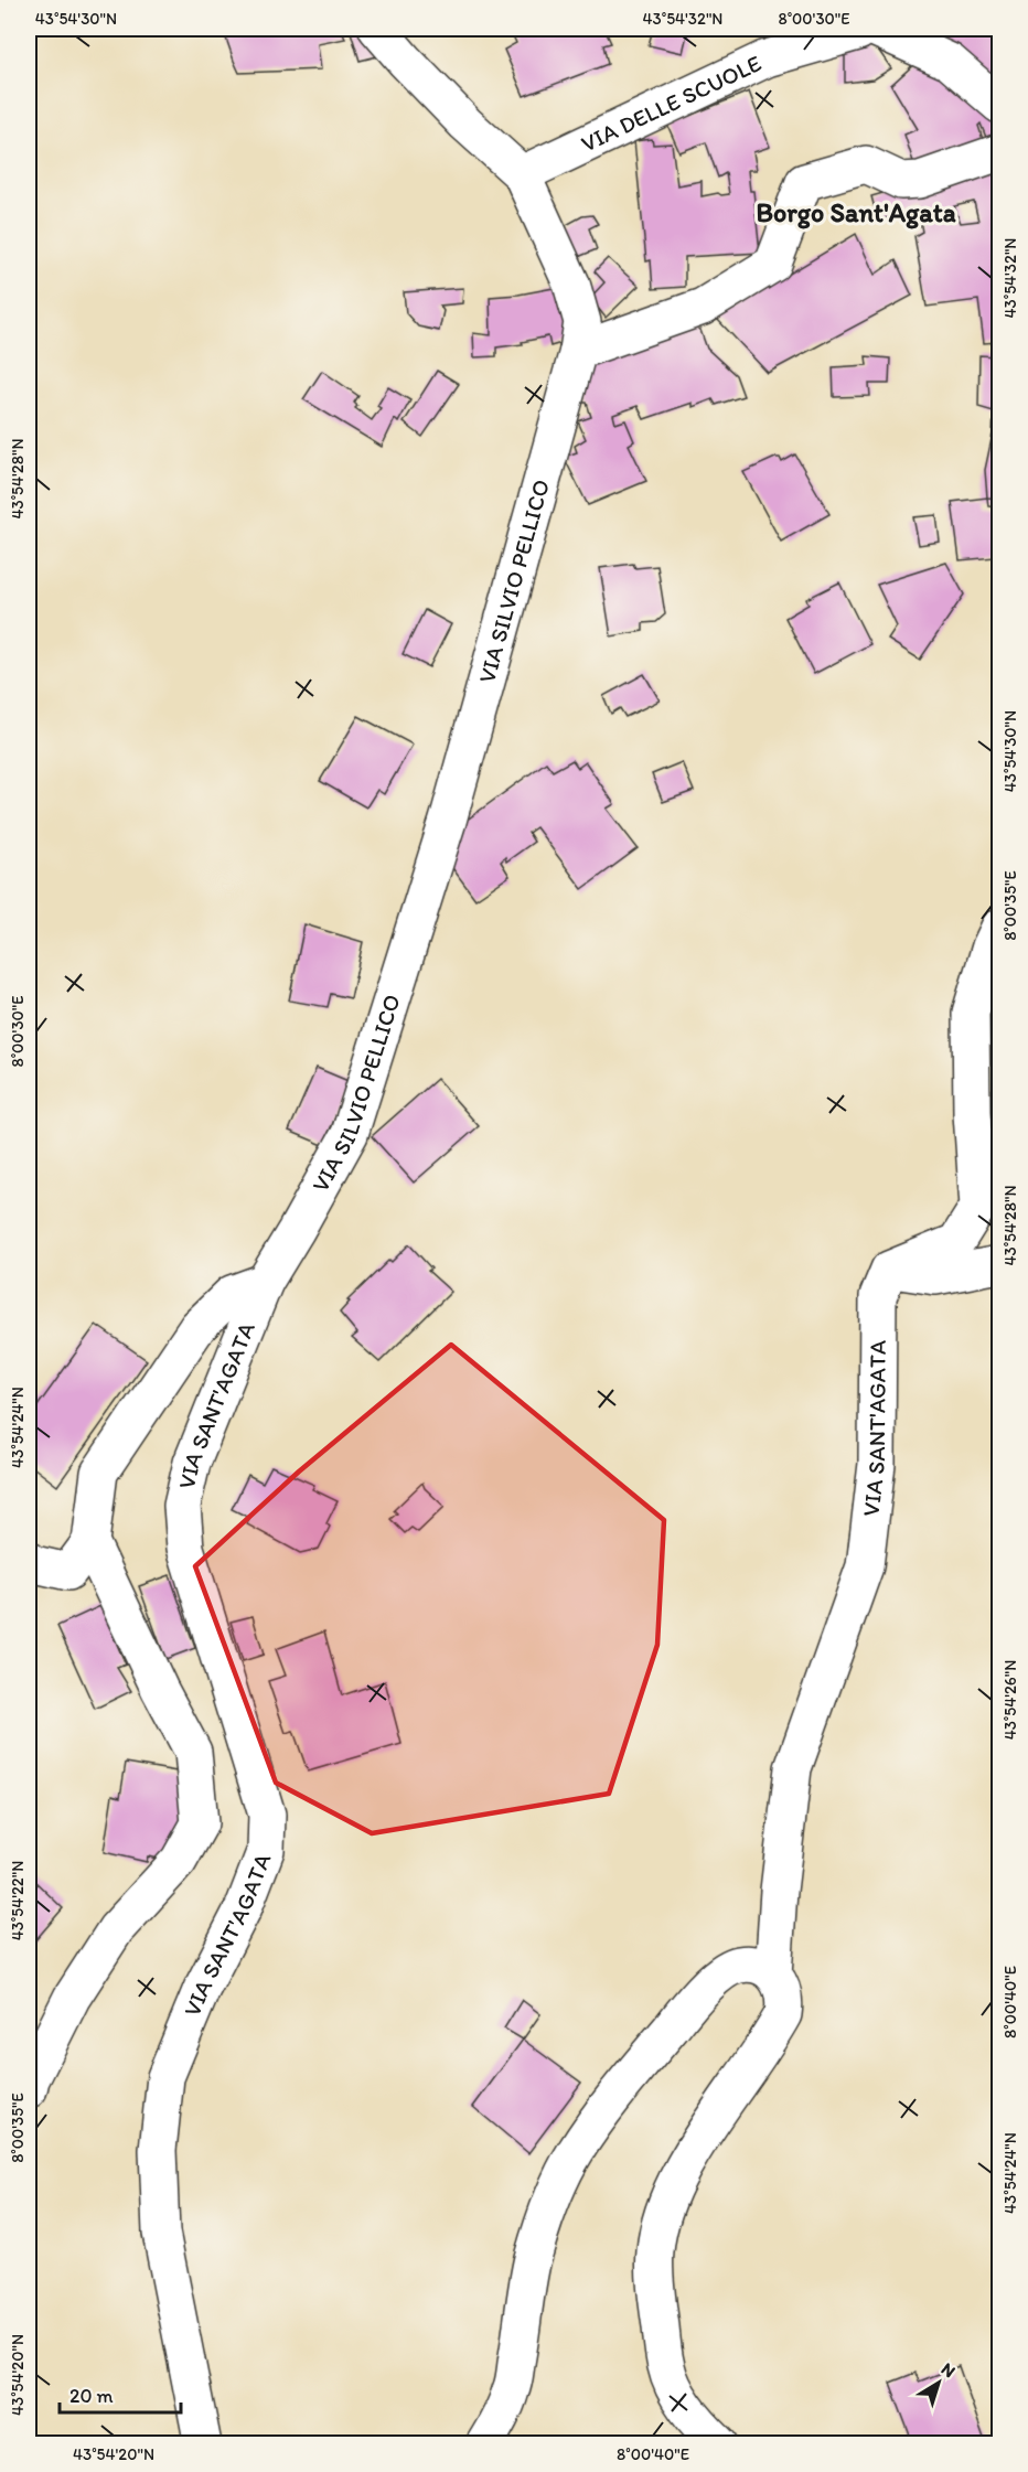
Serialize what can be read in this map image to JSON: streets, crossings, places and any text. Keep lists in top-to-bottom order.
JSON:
{
  "streets": {
    "street": ["VIA DELLE SCUOLE", "VIA SILVIO PELLICO", "VIA SANT'AGATA"]
  },
  "crossings": [
    ["VIA SILVIO PELLICO", "VIA SANT'AGATA"]
  ],
  "districts": ["Borgo Sant'Agata"],
  "scale_bar": "20 m",
  "north": "top right",
  "coordinates": [
    "43°54'30\"N",
    "43°54'32\"N",
    "8°00'30\"E",
    "43°54'28\"N",
    "8°00'35\"E",
    "43°54'24\"N",
    "43°54'26\"N",
    "43°54'22\"N",
    "8°00'40\"E",
    "43°54'20\"N"
  ]
}
